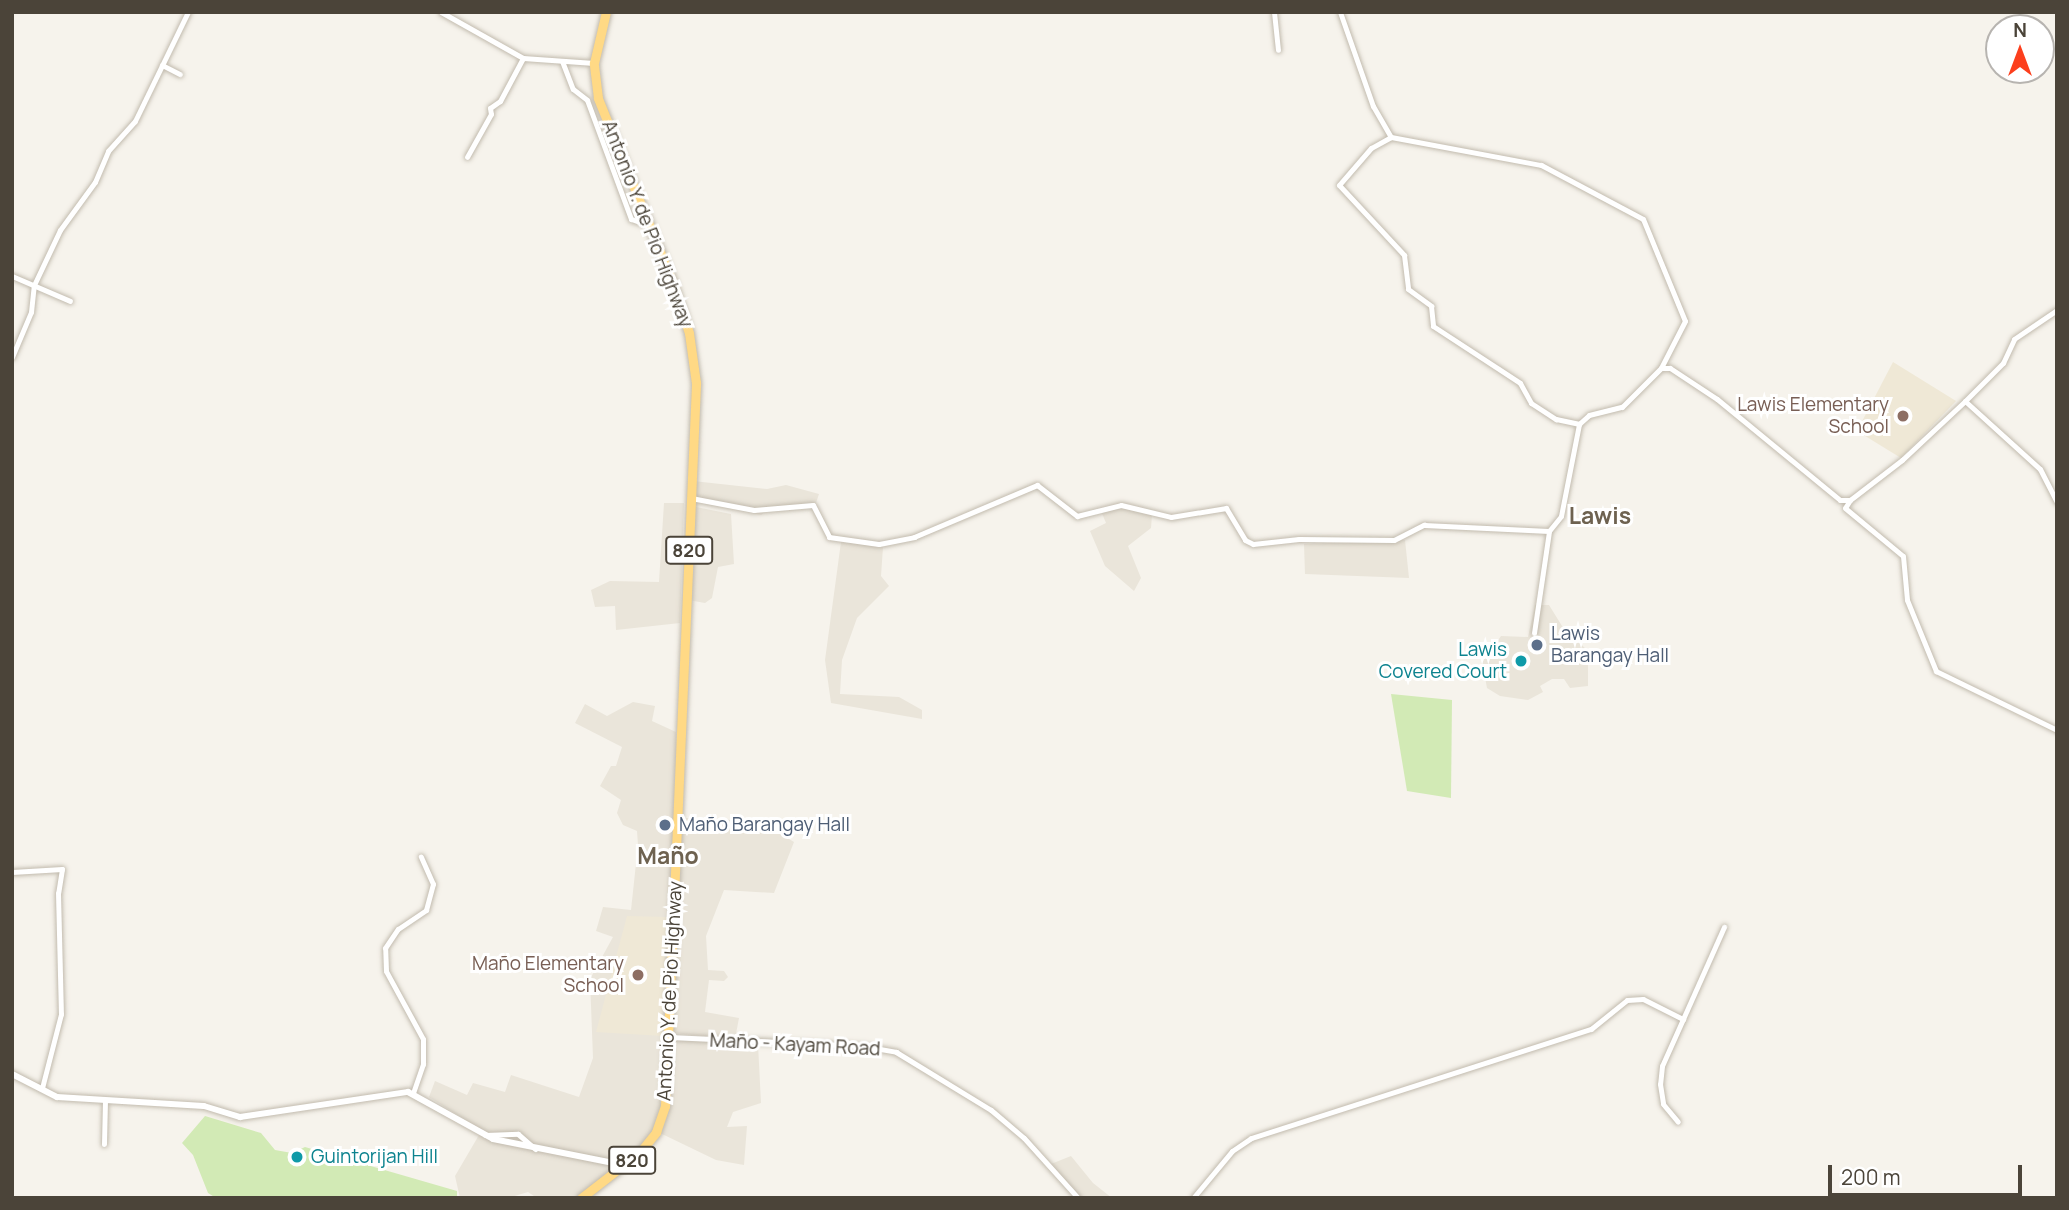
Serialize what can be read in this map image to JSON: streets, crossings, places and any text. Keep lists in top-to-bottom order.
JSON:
{
  "streets": {
    "highway": ["Antonio Y. de Pio Highway", "820"],
    "street": ["Maño - Kayam Road"]
  },
  "crossings": [
    ["Antonio Y. de Pio Highway", "Maño - Kayam Road"]
  ],
  "districts": ["Lawis", "Maño"],
  "places": [
    "Lawis Elementary School",
    "Lawis Barangay Hall",
    "Lawis Covered Court",
    "Maño Barangay Hall",
    "Maño Elementary School",
    "Guintorijan Hill"
  ],
  "scale_bar": "200 m",
  "north": "top"
}
